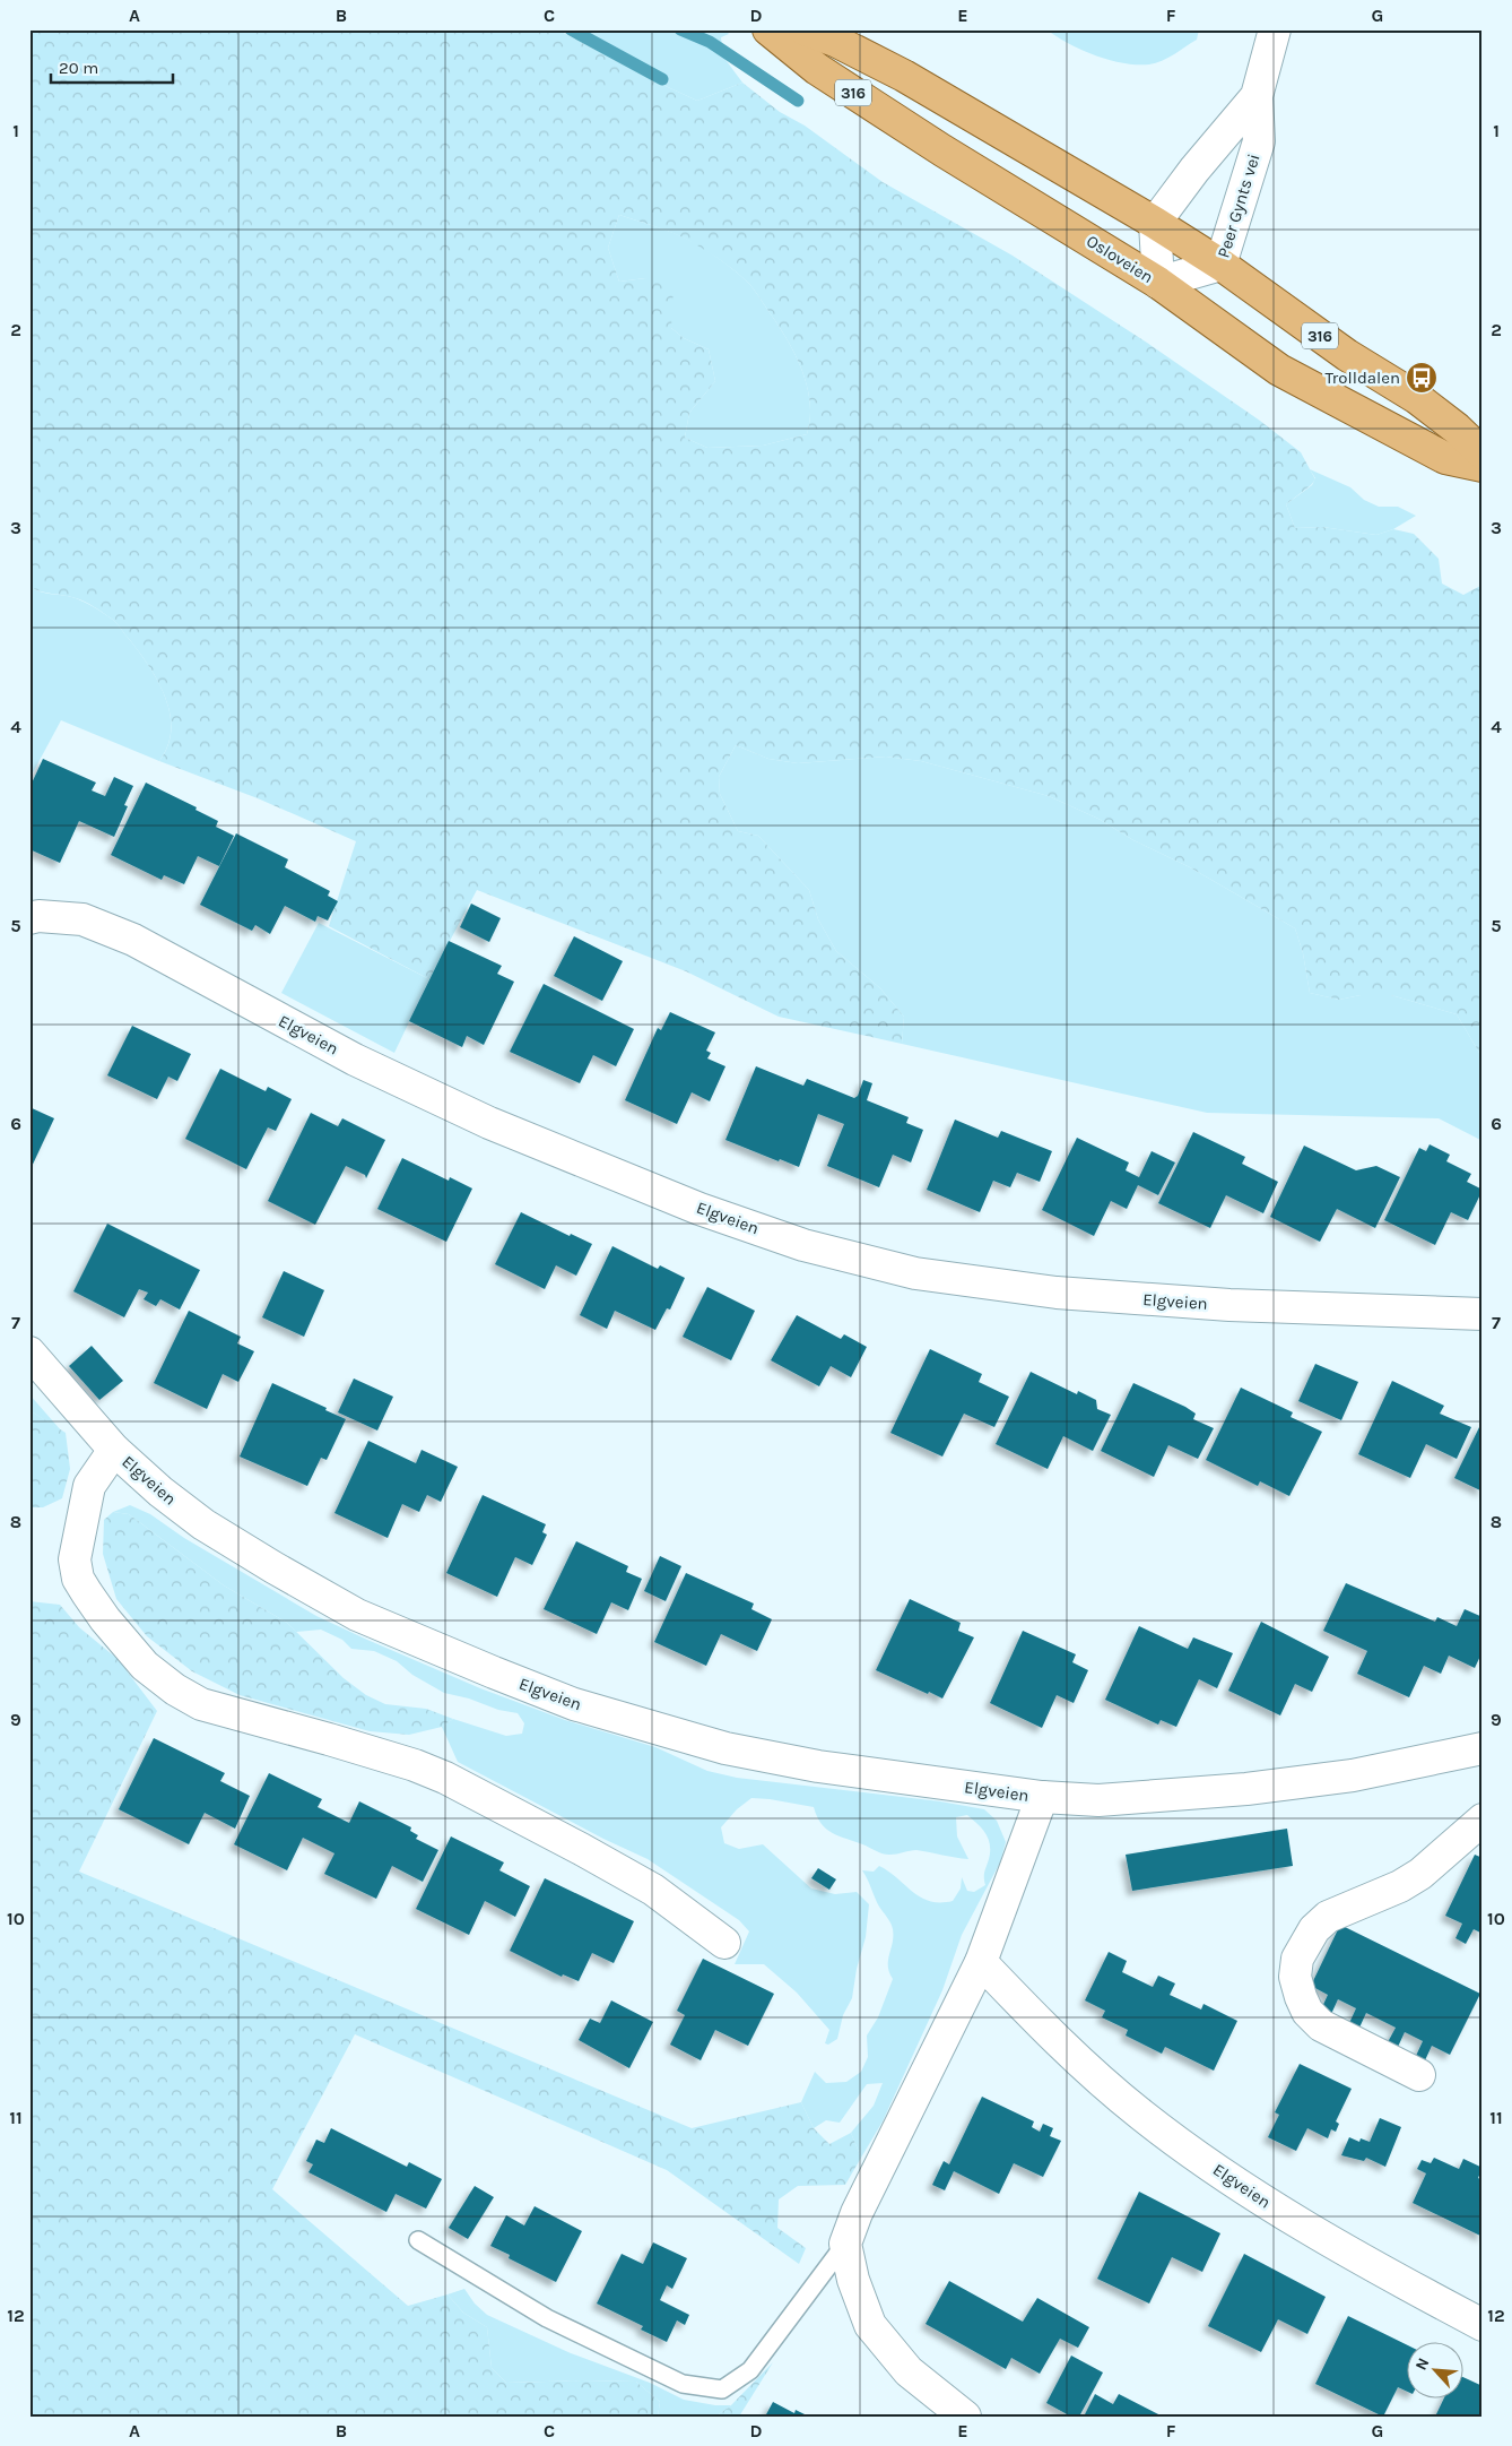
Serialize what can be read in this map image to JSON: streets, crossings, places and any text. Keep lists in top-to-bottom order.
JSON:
{
  "streets": {
    "main road": ["316", "Osloveien"],
    "street": ["Peer Gynts vei", "Elgveien"]
  },
  "crossings": [
    ["316", "Peer Gynts vei"],
    ["Peer Gynts vei", "Osloveien"]
  ],
  "places": {
    "bus stop": ["Trolldalen"]
  },
  "scale_bar": "20 m",
  "north": "top left",
  "grid": {
    "columns": [
      "A",
      "B",
      "C",
      "D",
      "E",
      "F",
      "G"
    ],
    "rows": [
      "1",
      "2",
      "3",
      "4",
      "5",
      "6",
      "7",
      "8",
      "9",
      "10",
      "11",
      "12"
    ]
  }
}
